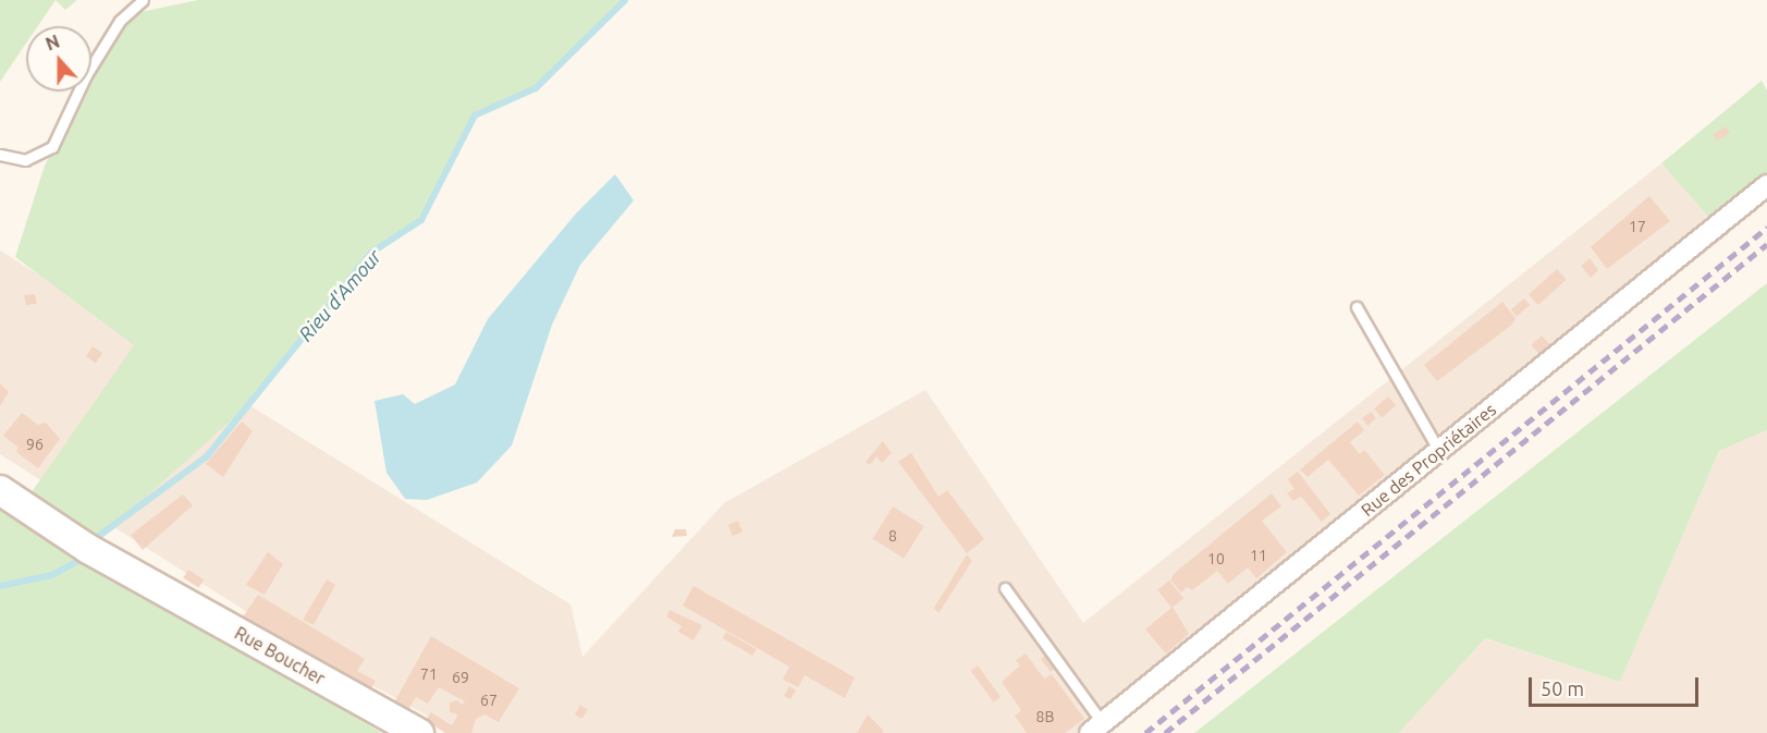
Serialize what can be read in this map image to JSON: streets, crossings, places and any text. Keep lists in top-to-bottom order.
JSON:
{
  "streets": {
    "street": ["Rue des Propriétaires", "Rue Boucher"]
  },
  "water": ["Rieu d'Amour"],
  "house_numbers": [
    "17",
    "96",
    "8",
    "11",
    "10",
    "71",
    "69",
    "67",
    "8B"
  ],
  "scale_bar": "50 m",
  "north": "top"
}
